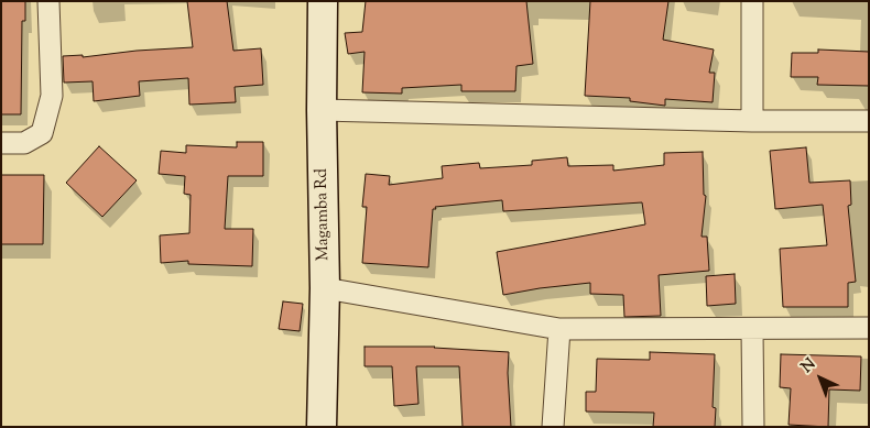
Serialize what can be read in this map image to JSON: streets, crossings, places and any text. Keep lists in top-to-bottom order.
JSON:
{
  "streets": {
    "street": ["Magamba Rd"]
  },
  "north": "top left"
}
